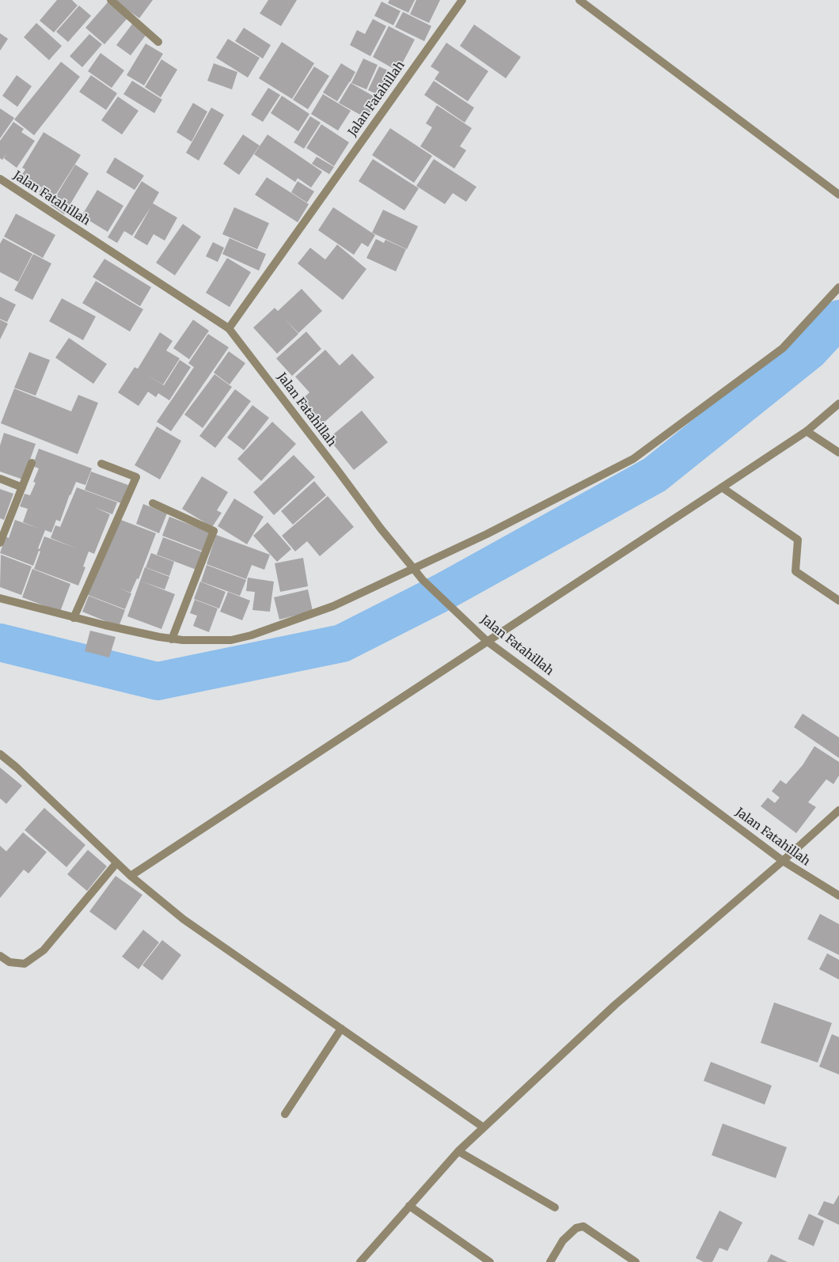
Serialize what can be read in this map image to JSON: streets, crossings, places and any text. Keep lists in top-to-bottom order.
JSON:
{
  "streets": {
    "street": ["Jalan Fatahillah"]
  }
}
